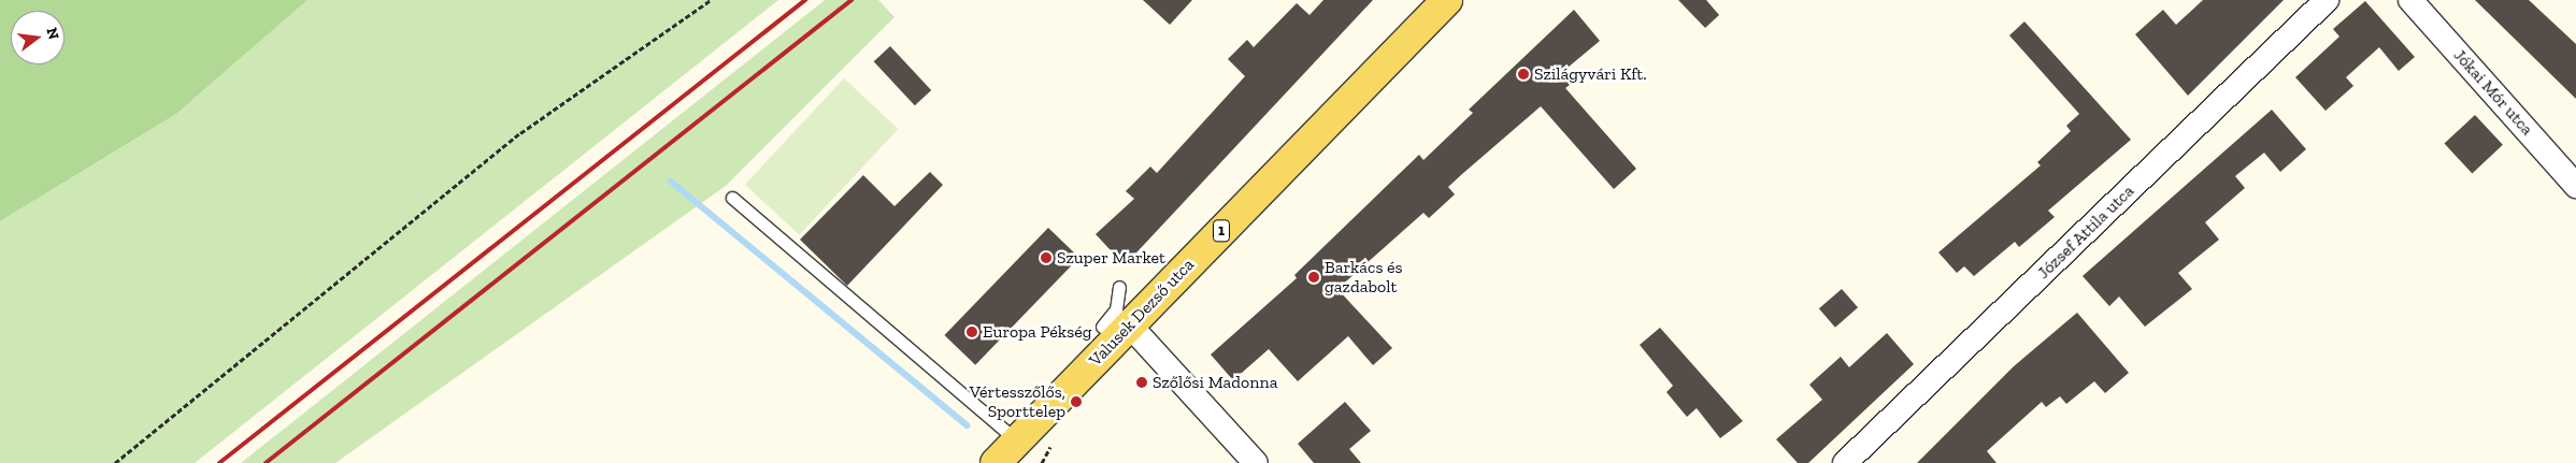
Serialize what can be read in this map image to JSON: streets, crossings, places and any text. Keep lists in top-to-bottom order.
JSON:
{
  "streets": {
    "main road": ["1", "Valusek Dezső utca"],
    "street": ["Jókai Mór utca", "József Attila utca"]
  },
  "places": [
    "Szilágyvári Kft.",
    "Szuper Market",
    "Barkács és gazdabolt",
    "Europa Pékség",
    "Szőlősi Madonna",
    "Vértesszőlős, Sporttelep"
  ],
  "north": "right"
}
